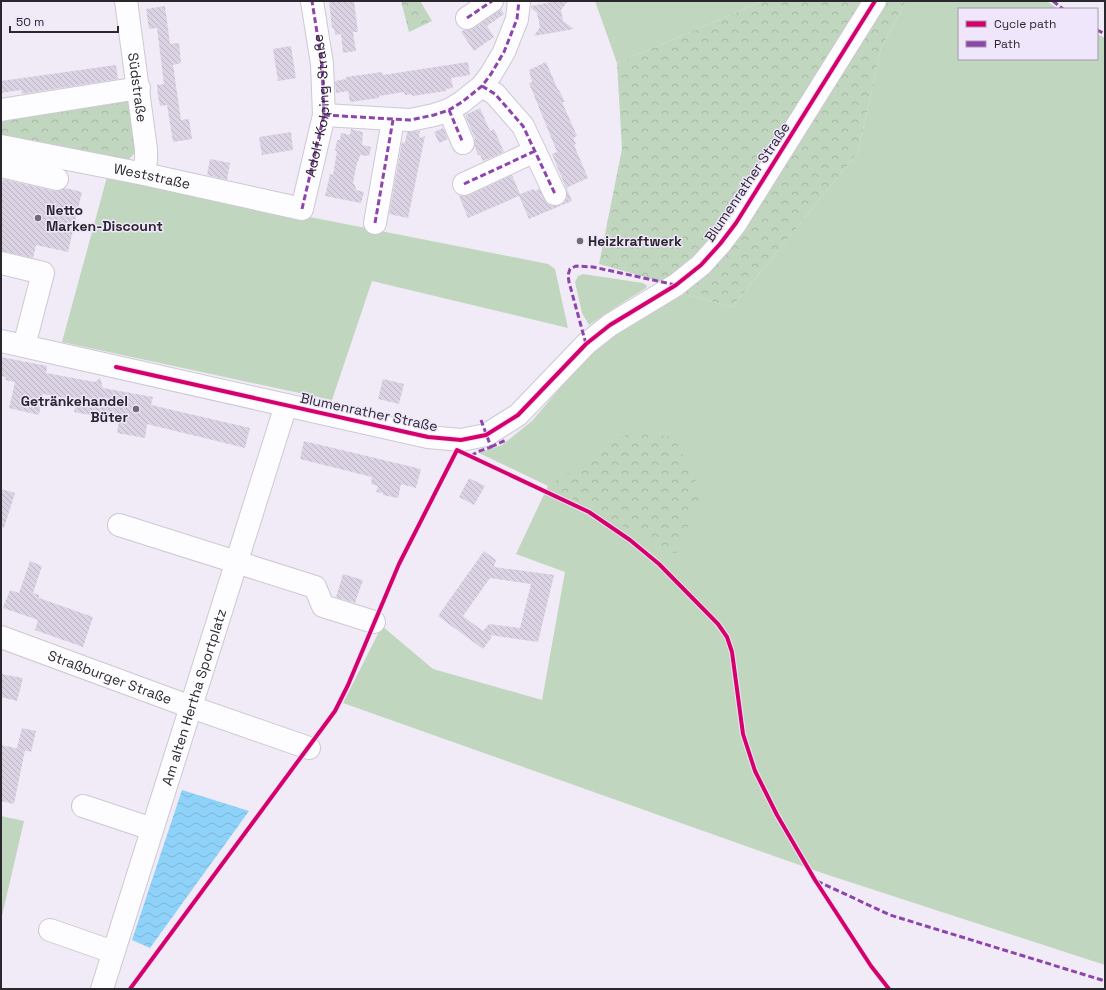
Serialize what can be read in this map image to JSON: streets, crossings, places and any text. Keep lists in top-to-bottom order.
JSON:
{
  "streets": {
    "street": [
      "Südstraße",
      "Adolf-Kolping-Straße",
      "Weststraße",
      "Blumenrather Straße",
      "Straßburger Straße",
      "Am alten Hertha Sportplatz"
    ]
  },
  "crossings": [
    ["Südstraße", "Weststraße"],
    ["Adolf-Kolping-Straße", "Weststraße"],
    ["Blumenrather Straße", "Am alten Hertha Sportplatz"],
    ["Straßburger Straße", "Am alten Hertha Sportplatz"]
  ],
  "places": ["Netto Marken-Discount", "Heizkraftwerk", "Getränkehandel Büter"],
  "legend": ["Cycle path", "Path"],
  "scale_bar": "50 m"
}
